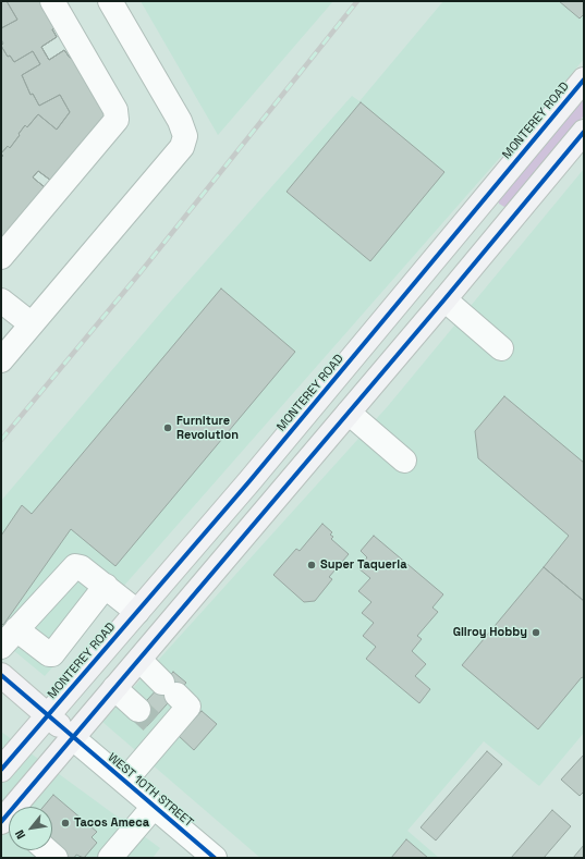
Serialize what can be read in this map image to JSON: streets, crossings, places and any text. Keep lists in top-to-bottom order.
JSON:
{
  "streets": {
    "main road": ["MONTEREY ROAD"],
    "street": ["WEST 10TH STREET"]
  },
  "places": [
    "Furniture Revolution",
    "Super Taqueria",
    "Gilroy Hobby",
    "Tacos Ameca"
  ],
  "north": "bottom left"
}
